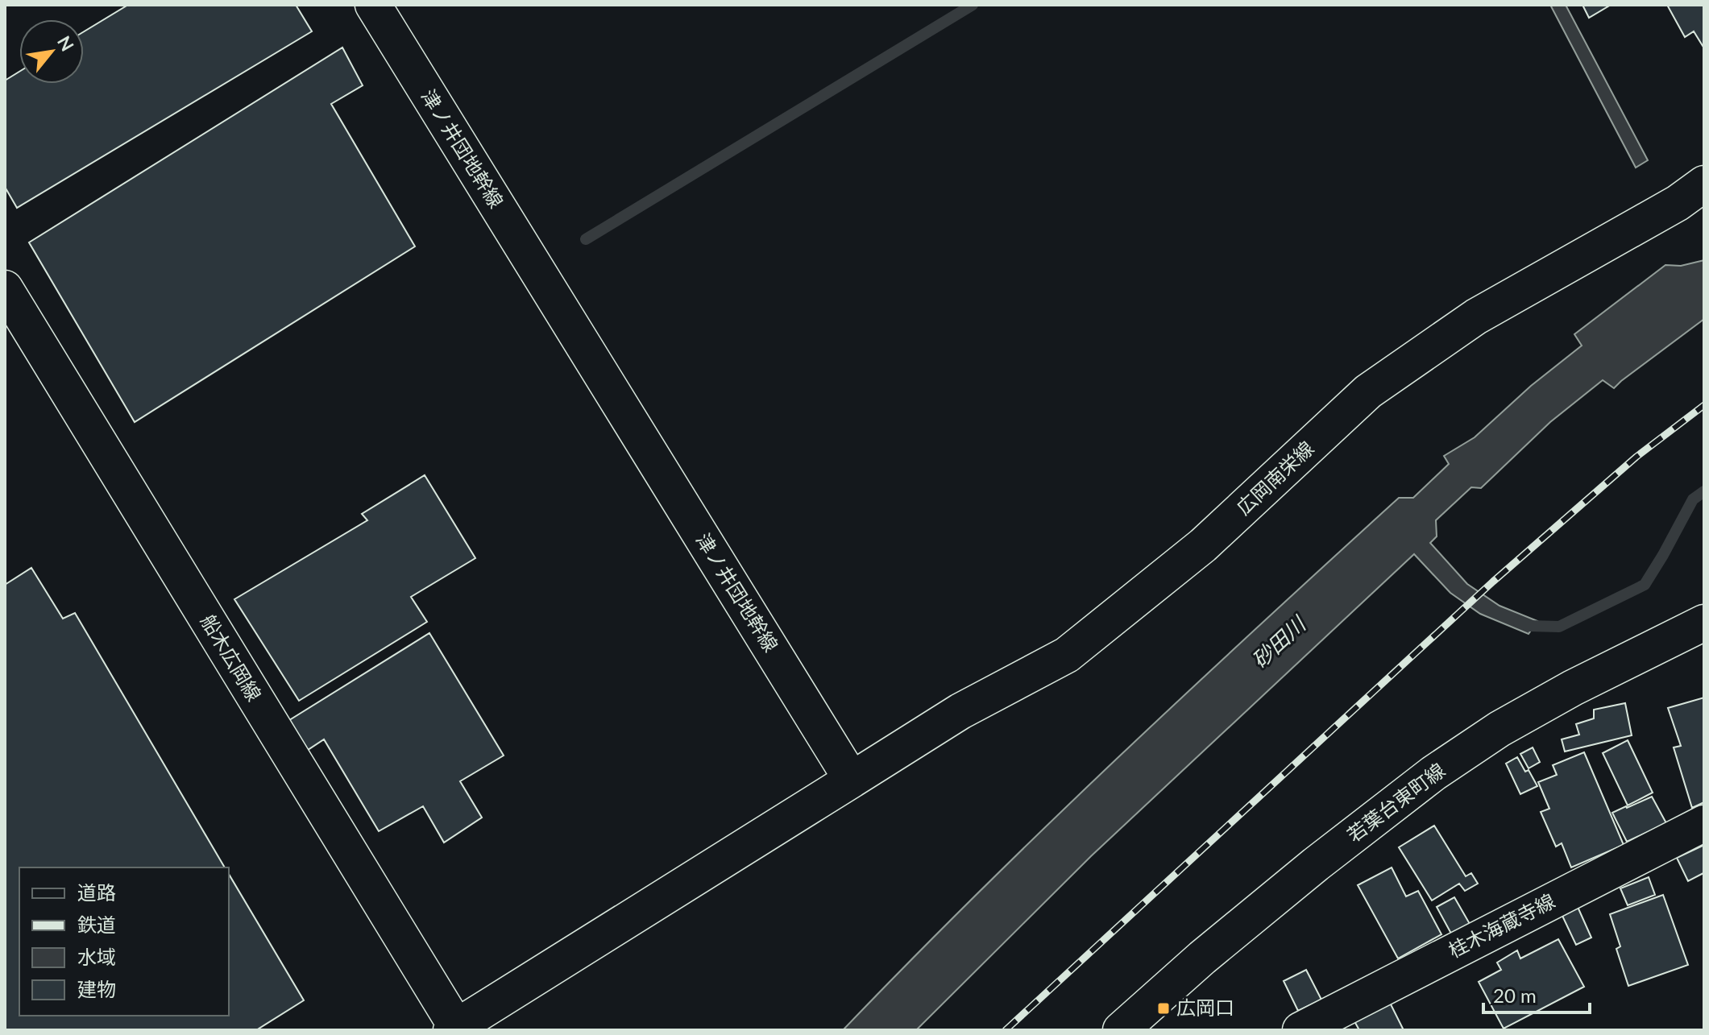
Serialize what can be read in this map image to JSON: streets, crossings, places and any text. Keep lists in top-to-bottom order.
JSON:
{
  "streets": {
    "street": [
      "津ノ井団地幹線",
      "広岡南栄線",
      "船木広岡線",
      "若葉台東町線",
      "桂木海蔵寺線"
    ]
  },
  "crossings": [
    ["津ノ井団地幹線", "広岡南栄線"]
  ],
  "water": ["砂田川"],
  "places": {
    "transit": ["広岡口"]
  },
  "legend": [
    "道路",
    "鉄道",
    "水域",
    "建物"
  ],
  "scale_bar": "20 m",
  "north": "top right"
}
